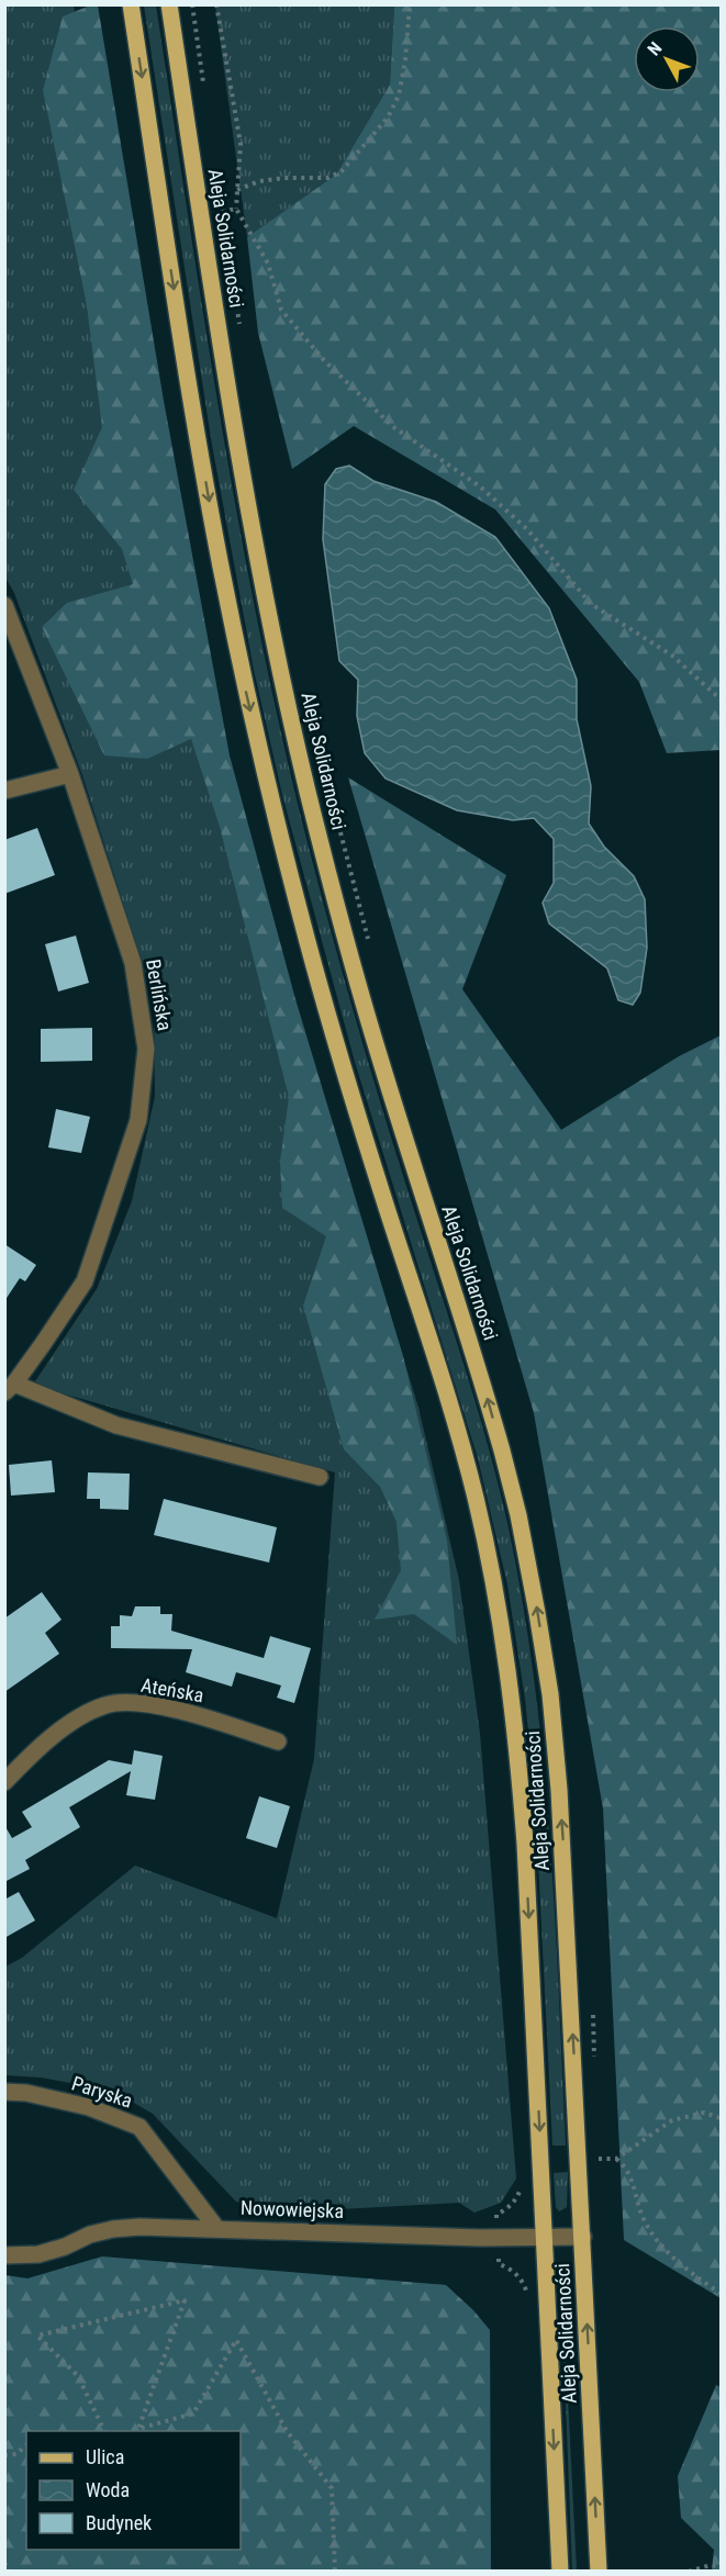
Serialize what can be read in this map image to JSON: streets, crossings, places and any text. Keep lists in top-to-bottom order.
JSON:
{
  "streets": {
    "main road": ["Aleja Solidarności"],
    "street": [
      "Berlińska",
      "Ateńska",
      "Paryska",
      "Nowowiejska"
    ]
  },
  "crossings": [
    ["Aleja Solidarności", "Nowowiejska"],
    ["Paryska", "Nowowiejska"]
  ],
  "legend": ["Ulica", "Woda", "Budynek"],
  "north": "top left"
}
